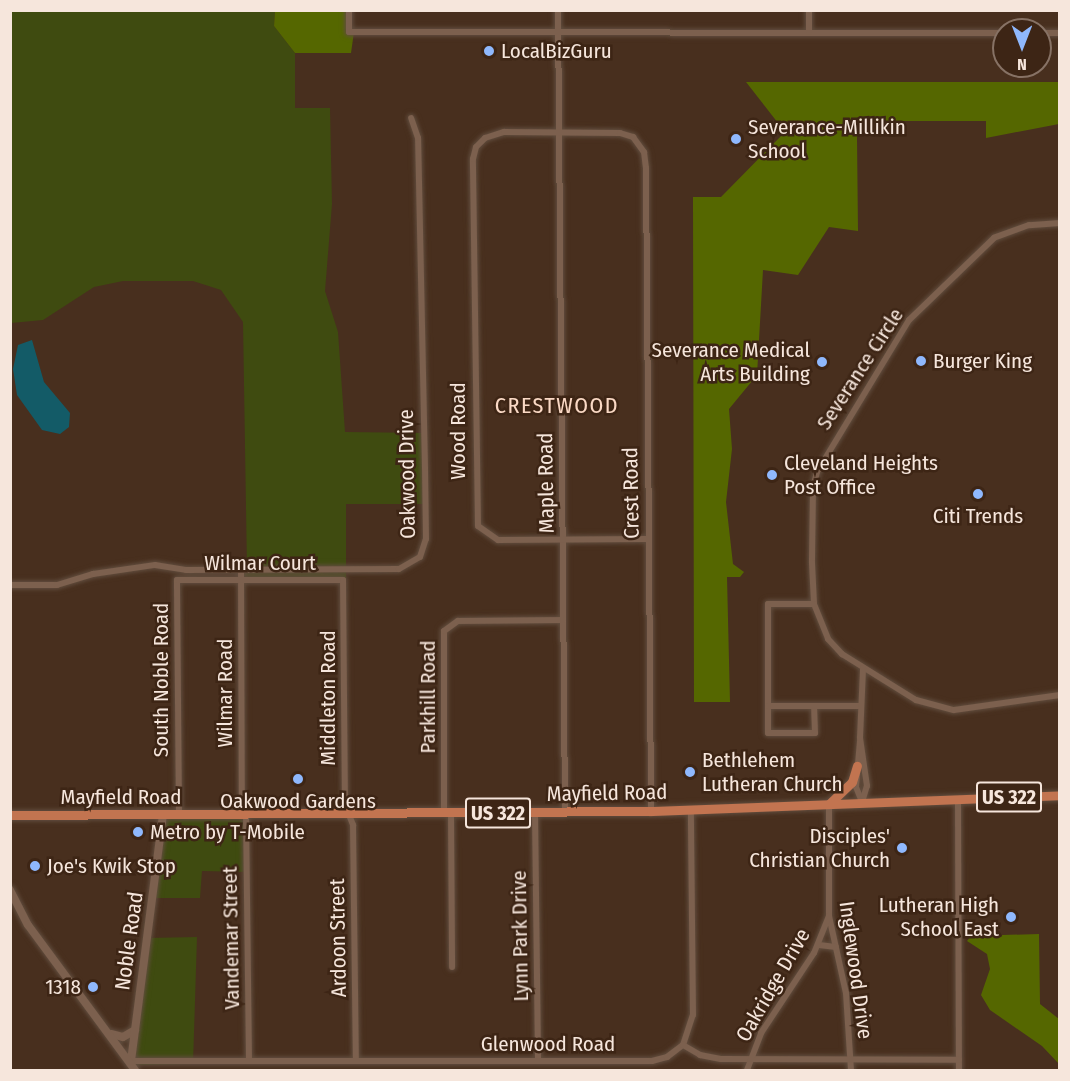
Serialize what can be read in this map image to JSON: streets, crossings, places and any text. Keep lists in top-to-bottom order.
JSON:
{
  "streets": {
    "main road": ["Mayfield Road", "US 322", "Noble Road"],
    "street": [
      "Severance Circle",
      "Wood Road",
      "Oakwood Drive",
      "Maple Road",
      "Crest Road",
      "Wilmar Court",
      "South Noble Road",
      "Wilmar Road",
      "Parkhill Road",
      "Middleton Road",
      "Lynn Park Drive",
      "Vandemar Street",
      "Ardoon Street",
      "Inglewood Drive",
      "Oakridge Drive",
      "Glenwood Road"
    ]
  },
  "crossings": [
    ["Wood Road", "Maple Road"],
    ["Wood Road", "Crest Road"],
    ["Oakwood Drive", "Wilmar Road"],
    ["Maple Road", "Crest Road"],
    ["Maple Road", "Parkhill Road"],
    ["Maple Road", "Mayfield Road"],
    ["Crest Road", "Mayfield Road"],
    ["Wilmar Court", "South Noble Road"],
    ["Wilmar Court", "Wilmar Road"],
    ["Wilmar Court", "Middleton Road"],
    ["South Noble Road", "Mayfield Road"],
    ["Wilmar Road", "Mayfield Road"],
    ["Wilmar Road", "Vandemar Street"],
    ["Parkhill Road", "Mayfield Road"],
    ["Middleton Road", "Mayfield Road"],
    ["Middleton Road", "Ardoon Street"],
    ["Mayfield Road", "Lynn Park Drive"],
    ["Mayfield Road", "Vandemar Street"],
    ["Mayfield Road", "Ardoon Street"],
    ["Mayfield Road", "Noble Road"],
    ["Mayfield Road", "Inglewood Drive"],
    ["Lynn Park Drive", "Glenwood Road"],
    ["Vandemar Street", "Glenwood Road"],
    ["Ardoon Street", "Glenwood Road"],
    ["Noble Road", "Glenwood Road"],
    ["Inglewood Drive", "Oakridge Drive"]
  ],
  "districts": ["CRESTWOOD"],
  "places": [
    "LocalBizGuru",
    "Severance-Millikin School",
    "Burger King",
    "Severance Medical Arts Building",
    "Cleveland Heights Post Office",
    "Citi Trends",
    "Bethlehem Lutheran Church",
    "Oakwood Gardens",
    "Metro by T-Mobile",
    "Disciples' Christian Church",
    "Joe's Kwik Stop",
    "Lutheran High School East",
    "1318"
  ],
  "north": "bottom"
}
